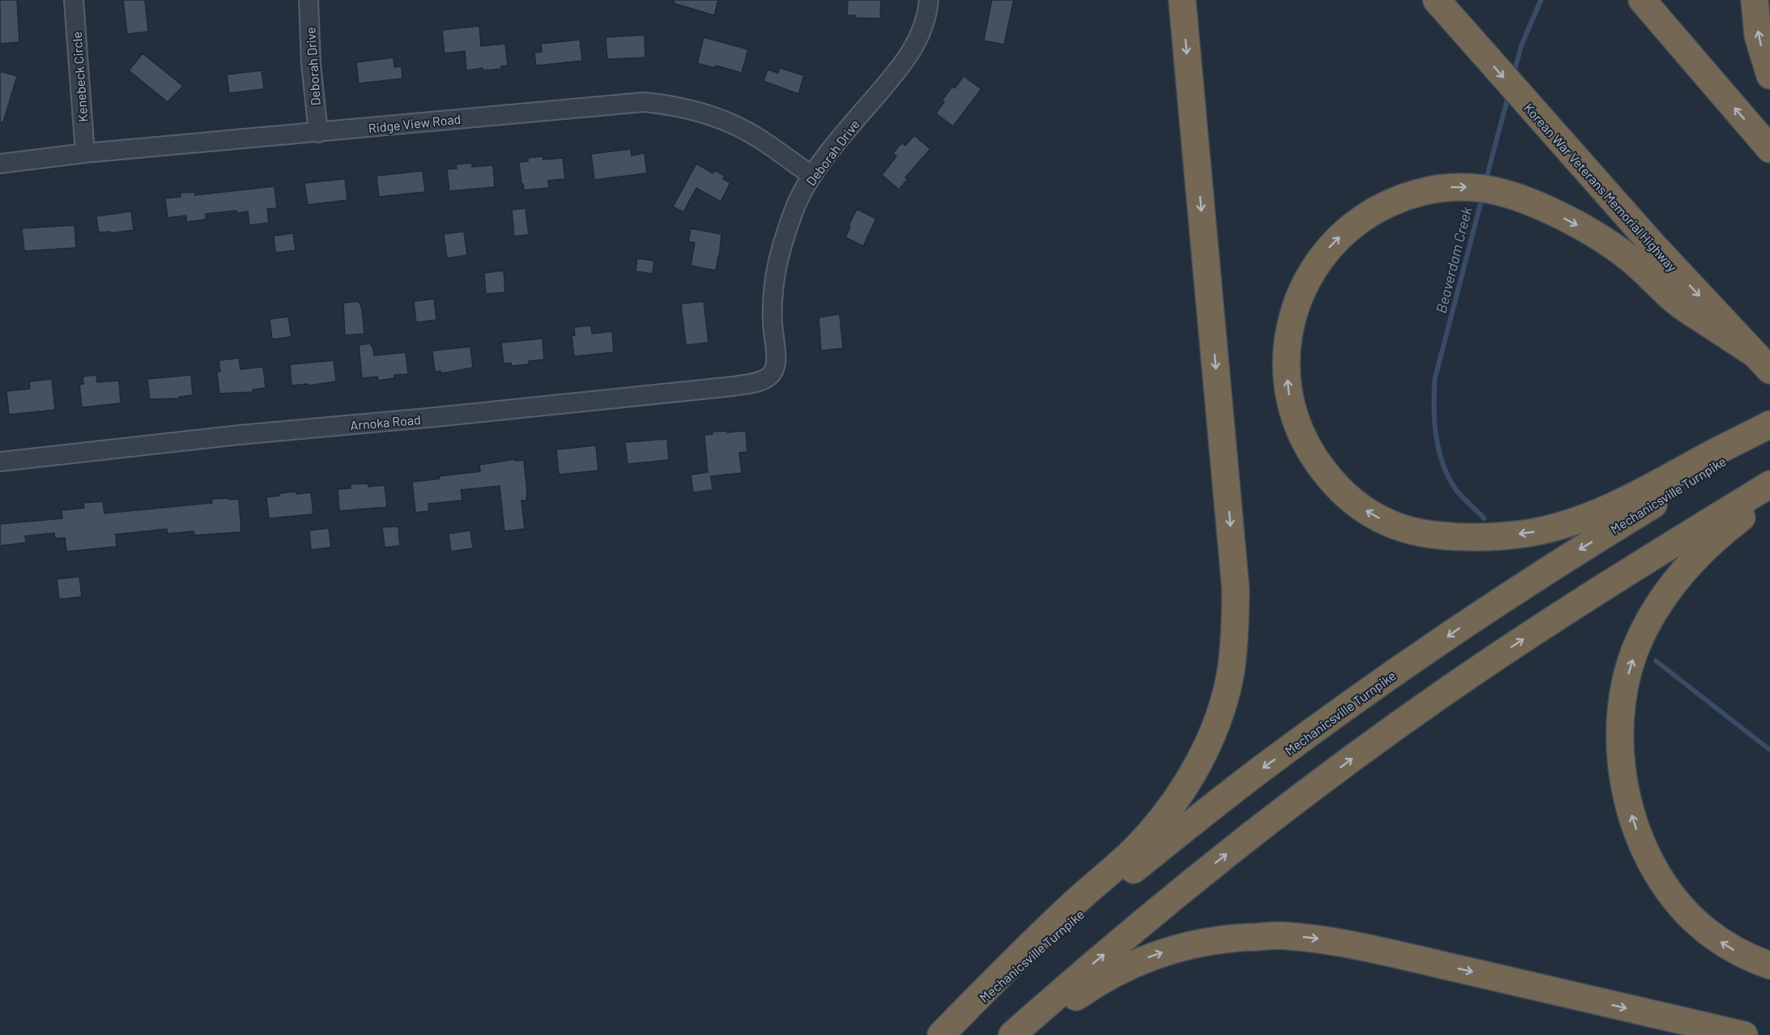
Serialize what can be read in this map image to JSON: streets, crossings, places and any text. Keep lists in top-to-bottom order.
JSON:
{
  "streets": {
    "highway": ["Korean War Veterans Memorial Highway", "Mechanicsville Turnpike"],
    "street": [
      "Deborah Drive",
      "Kenebeck Circle",
      "Ridge View Road",
      "Arnoka Road"
    ]
  },
  "crossings": [
    ["Deborah Drive", "Ridge View Road"],
    ["Deborah Drive", "Arnoka Road"],
    ["Kenebeck Circle", "Ridge View Road"]
  ],
  "water": ["Beaverdam Creek"]
}
